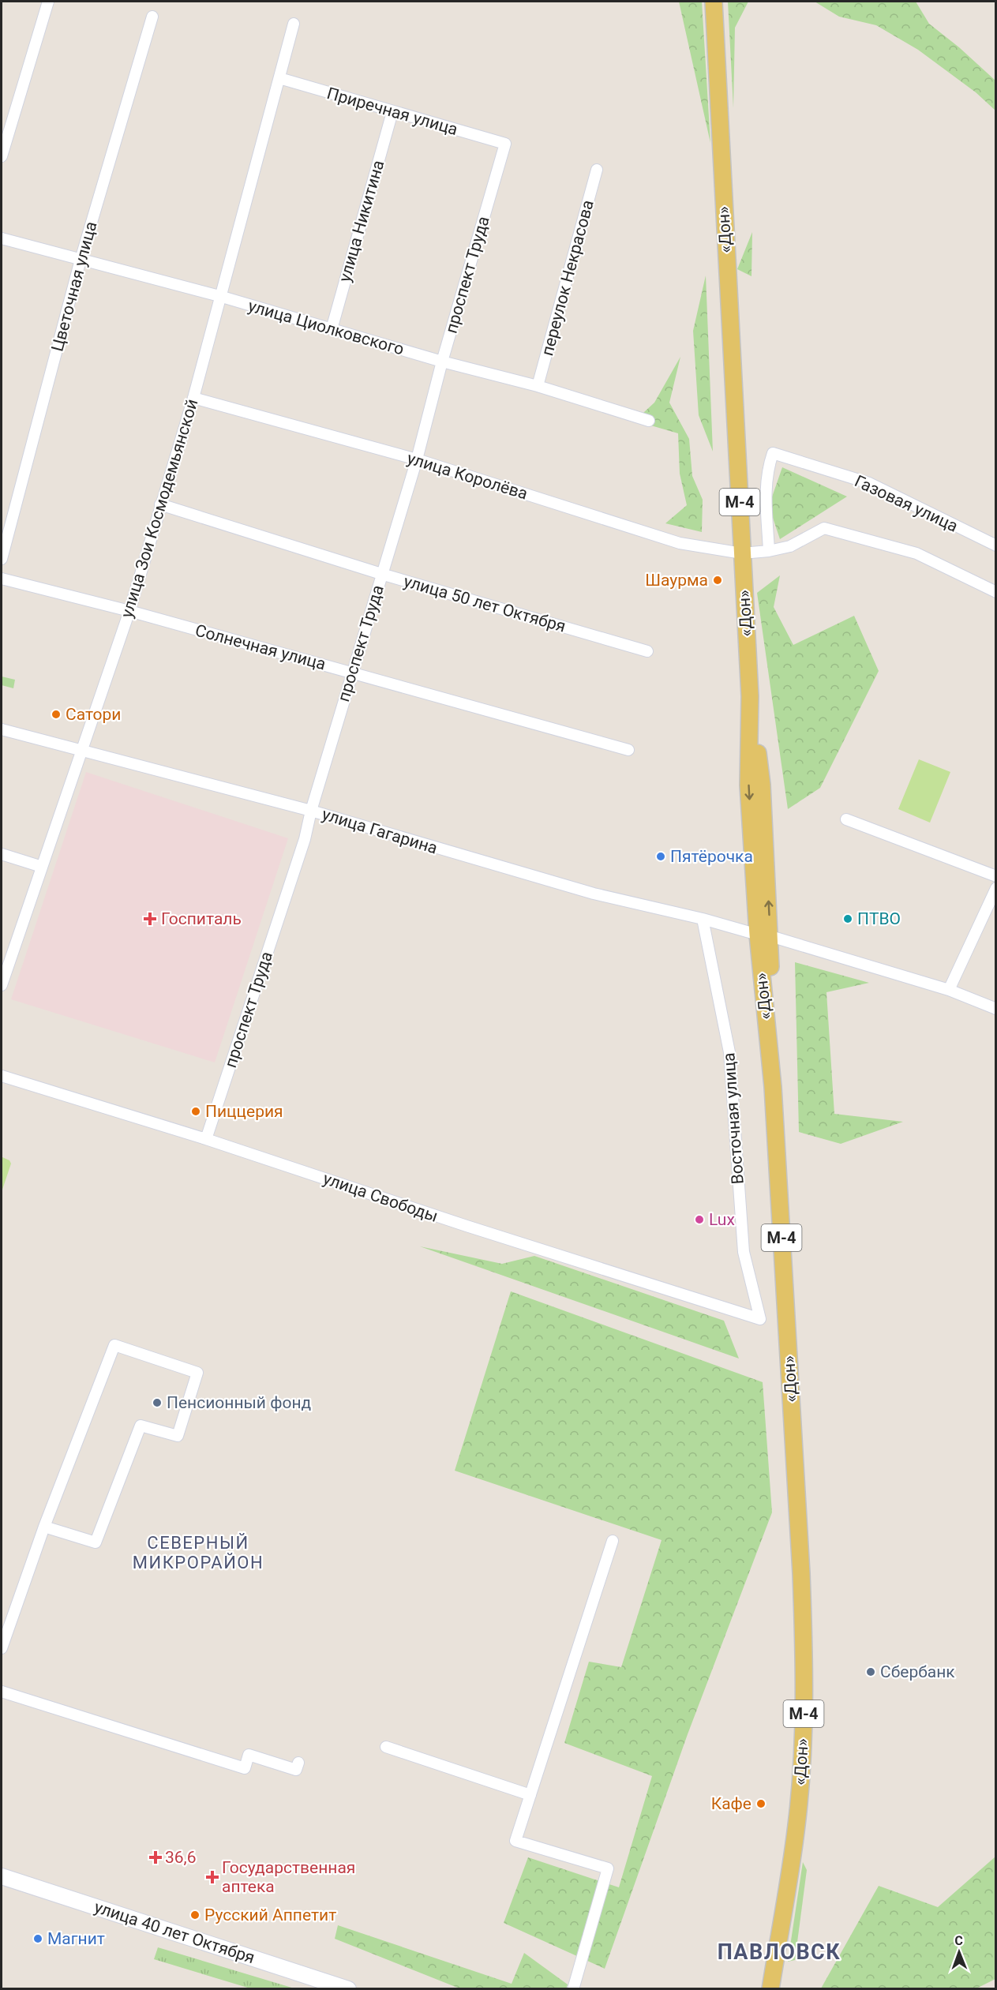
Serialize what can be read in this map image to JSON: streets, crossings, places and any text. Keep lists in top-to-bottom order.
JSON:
{
  "streets": {
    "main road": ["«Дон»", "М-4"],
    "street": [
      "Приречная улица",
      "улица Никитина",
      "проспект Труда",
      "переулок Некрасова",
      "Цветочная улица",
      "улица Циолковского",
      "улица Королёва",
      "Газовая улица",
      "улица Зои Космодемьянской",
      "улица 50 лет Октября",
      "Солнечная улица",
      "улица Гагарина",
      "Восточная улица",
      "улица Свободы",
      "улица 40 лет Октября"
    ]
  },
  "crossings": [
    ["Приречная улица", "улица Никитина"],
    ["Приречная улица", "проспект Труда"],
    ["Приречная улица", "улица Зои Космодемьянской"],
    ["улица Никитина", "улица Циолковского"],
    ["«Дон»", "улица Королёва"],
    ["«Дон»", "улица Гагарина"],
    ["проспект Труда", "улица Циолковского"],
    ["проспект Труда", "улица Королёва"],
    ["проспект Труда", "улица 50 лет Октября"],
    ["проспект Труда", "Солнечная улица"],
    ["проспект Труда", "улица Гагарина"],
    ["проспект Труда", "улица Свободы"],
    ["переулок Некрасова", "улица Циолковского"],
    ["Цветочная улица", "улица Циолковского"],
    ["улица Циолковского", "улица Зои Космодемьянской"],
    ["улица Королёва", "улица Зои Космодемьянской"],
    ["улица Зои Космодемьянской", "улица 50 лет Октября"],
    ["улица Зои Космодемьянской", "Солнечная улица"],
    ["улица Зои Космодемьянской", "улица Гагарина"],
    ["улица Гагарина", "Восточная улица"],
    ["Восточная улица", "улица Свободы"]
  ],
  "districts": ["СЕВЕРНЫЙ МИКРОРАЙОН", "ПАВЛОВСК"],
  "places": {
    "other": [
      "Шаурма",
      "Сатори",
      "Пятёрочка",
      "ПТВО",
      "Пиццерия",
      "Lux",
      "Пенсионный фонд",
      "Сбербанк",
      "Кафе",
      "Русский Аппетит",
      "Магнит"
    ],
    "health": ["Госпиталь", "36,6", "Государственная аптека"]
  },
  "north": "top"
}
